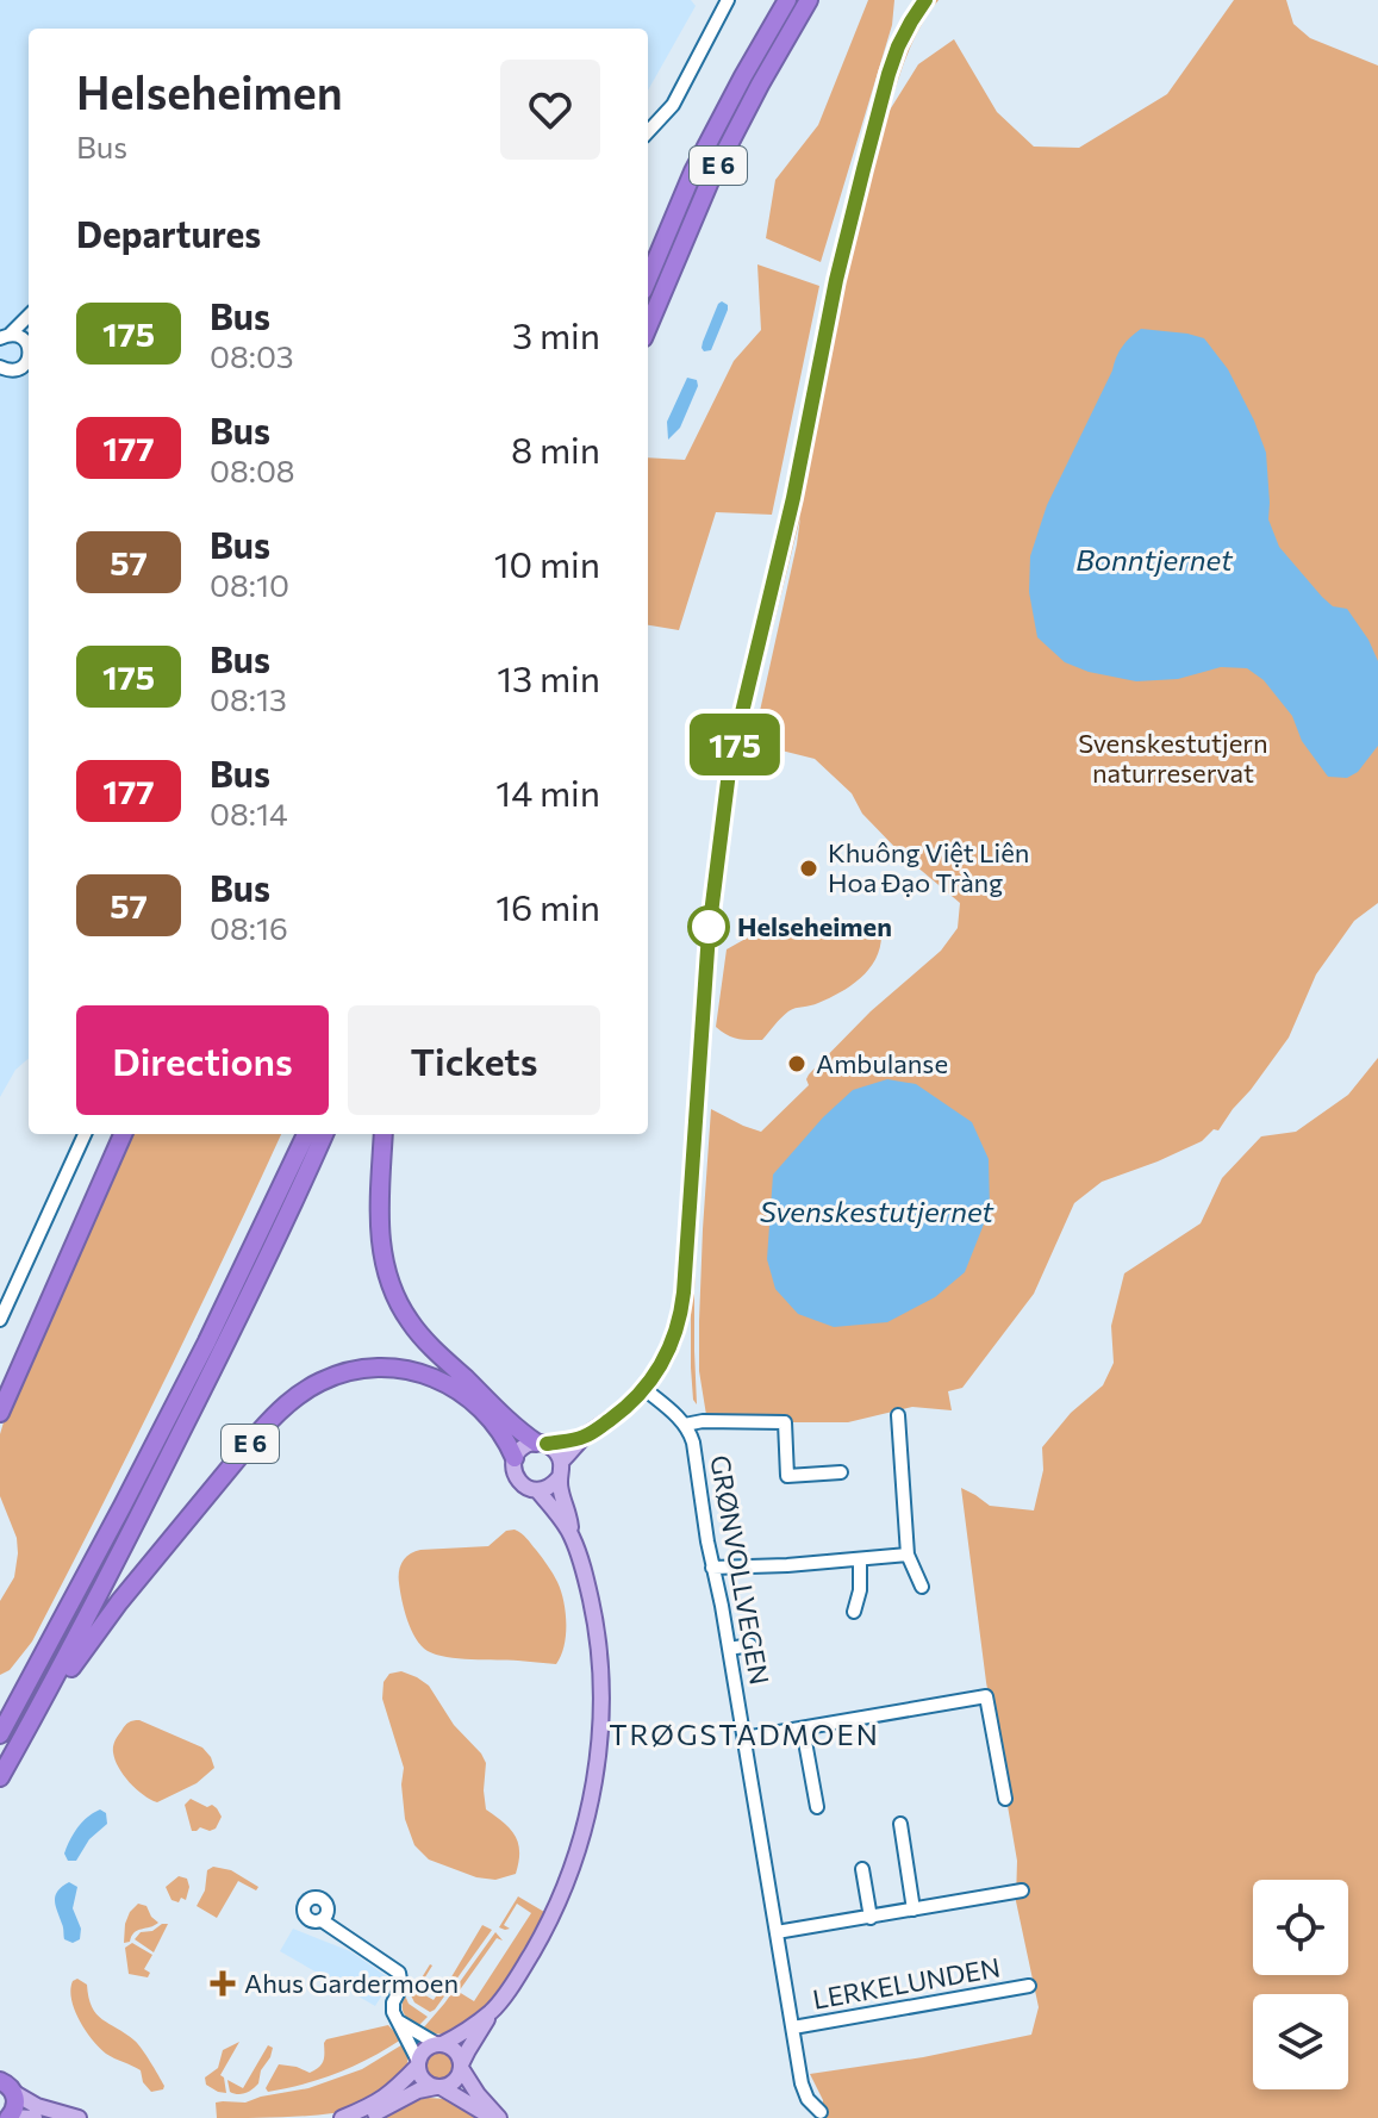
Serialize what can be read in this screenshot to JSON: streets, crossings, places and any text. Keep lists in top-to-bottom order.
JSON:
{
  "streets": {
    "highway": ["E 6"],
    "street": ["GRØNVOLLVEGEN", "LERKELUNDEN"]
  },
  "crossings": [
    ["GRØNVOLLVEGEN", "LERKELUNDEN"]
  ],
  "districts": ["TRØGSTADMOEN"],
  "water": ["Bonntjernet", "Svenskestutjernet"],
  "parks": ["Svenskestutjern naturreservat"],
  "places": {
    "other": ["Khuông Việt Liên Hoa Đạo Tràng", "Helseheimen", "Ambulanse"],
    "health": ["Ahus Gardermoen"]
  },
  "lines": ["bus line 175"],
  "page": {
    "on_map": "175",
    "heading": [
      ["Helseheimen", "Bus"],
      "Departures"
    ],
    "list": [
      {
        "mark": "175",
        "name": "Bus",
        "note": "08:03",
        "value": "3 min"
      },
      {
        "mark": "177",
        "name": "Bus",
        "note": "08:08",
        "value": "8 min"
      },
      {
        "mark": "57",
        "name": "Bus",
        "note": "08:10",
        "value": "10 min"
      },
      {
        "mark": "175",
        "name": "Bus",
        "note": "08:13",
        "value": "13 min"
      },
      {
        "mark": "177",
        "name": "Bus",
        "note": "08:14",
        "value": "14 min"
      },
      {
        "mark": "57",
        "name": "Bus",
        "note": "08:16",
        "value": "16 min"
      }
    ],
    "buttons": ["Directions", "Tickets"]
  }
}
